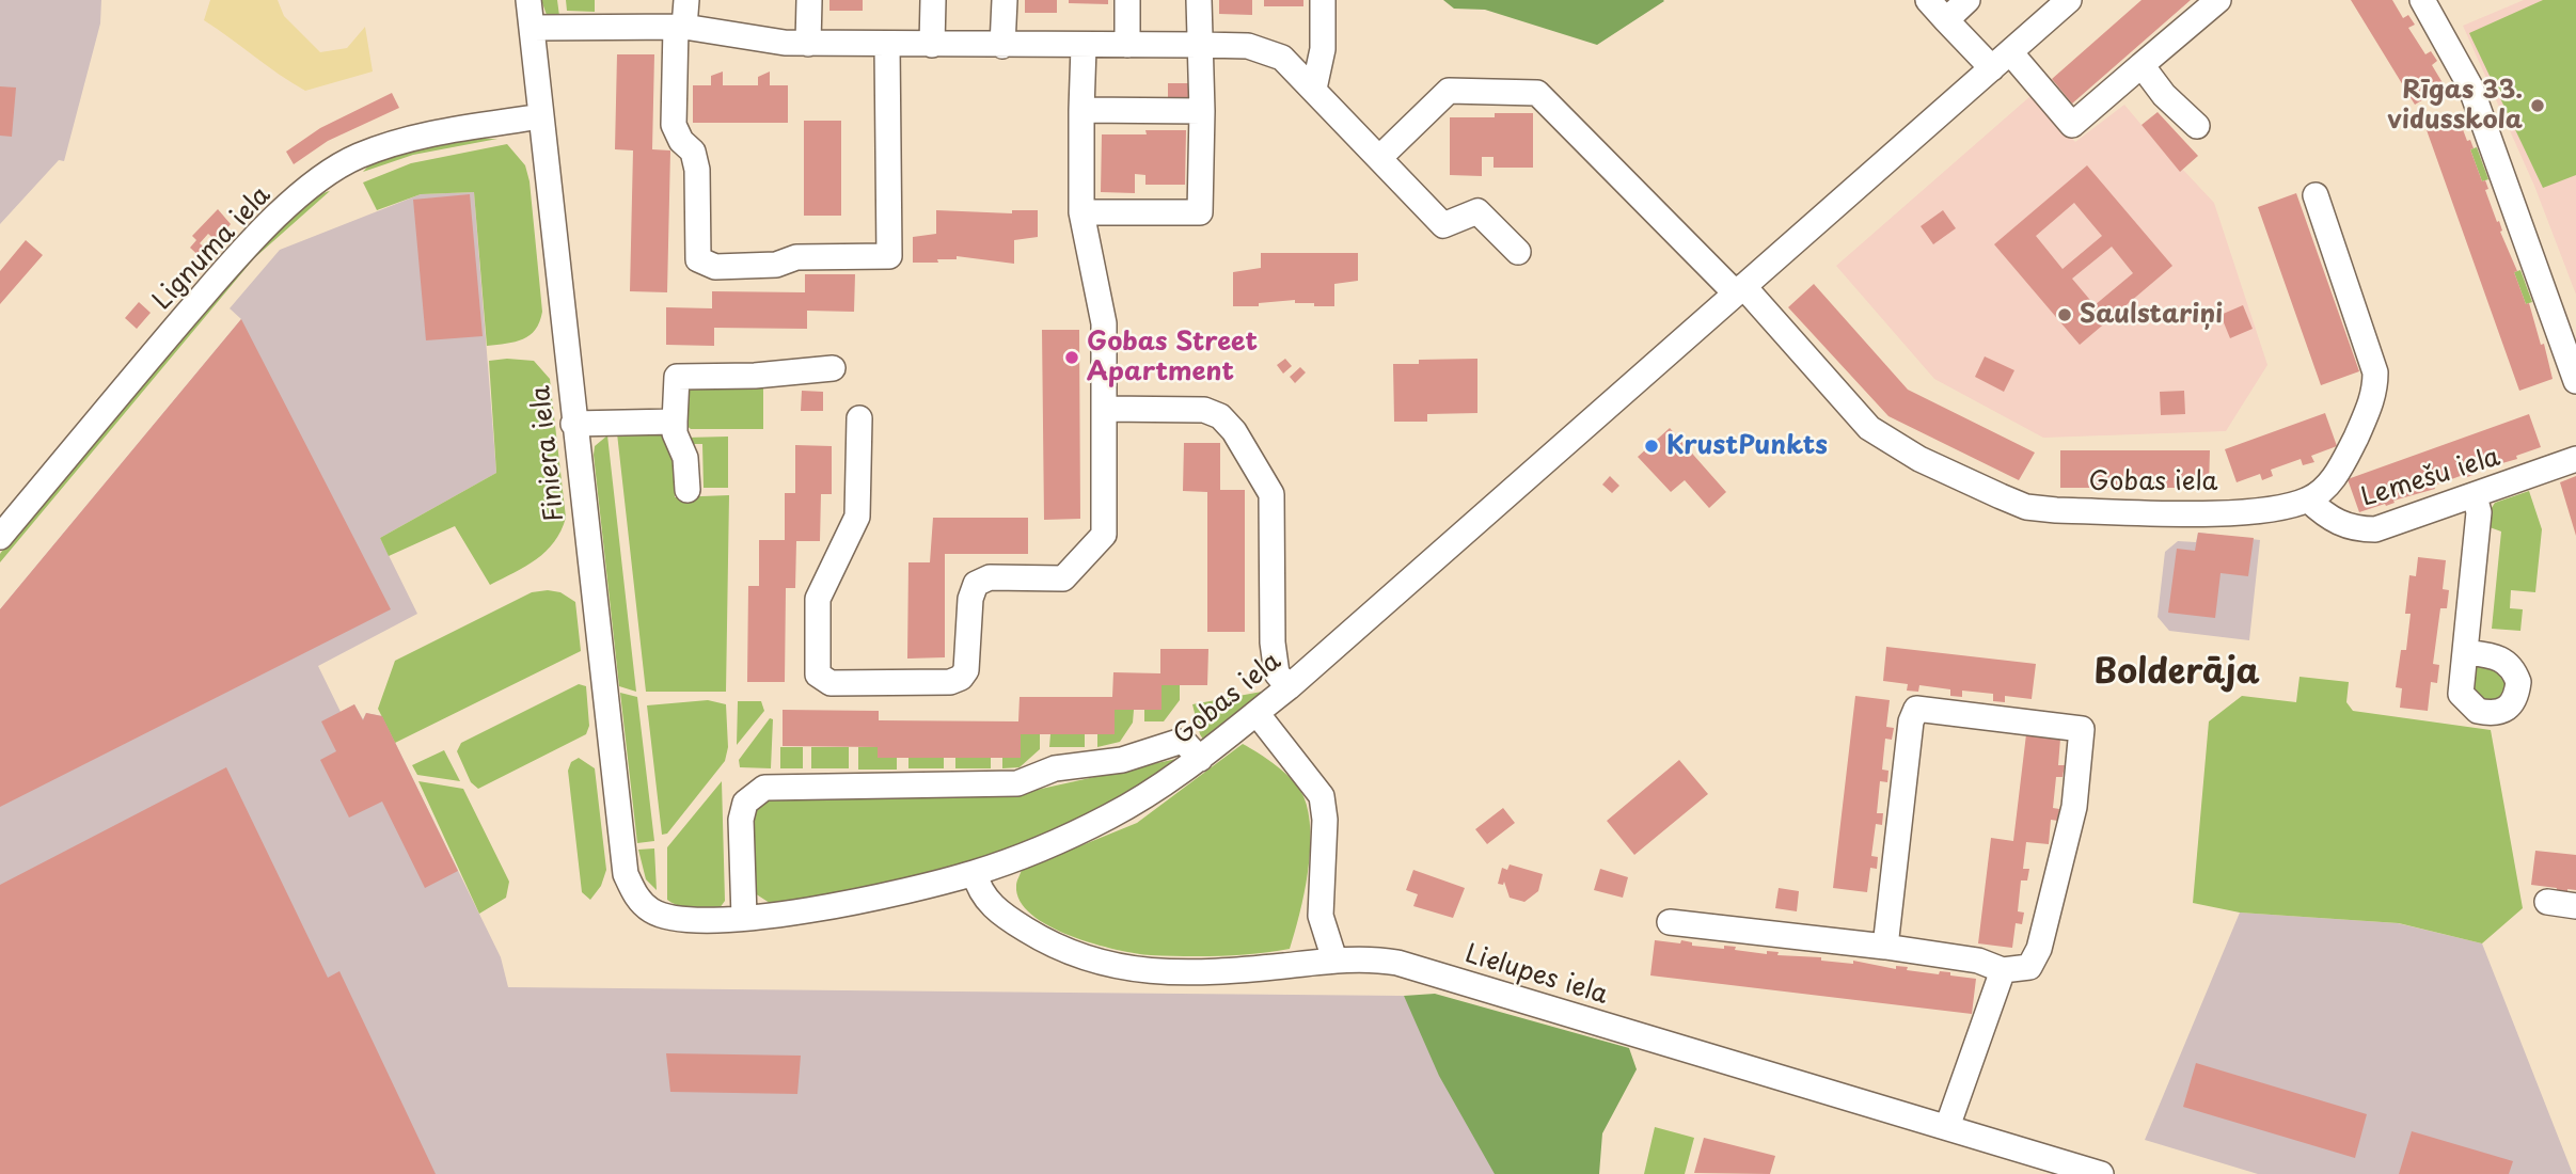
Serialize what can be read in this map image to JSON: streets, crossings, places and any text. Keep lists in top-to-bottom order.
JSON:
{
  "streets": {
    "street": [
      "Lignuma iela",
      "Finiera iela",
      "Lemešu iela",
      "Gobas iela",
      "Lielupes iela"
    ]
  },
  "crossings": [
    ["Lignuma iela", "Finiera iela"],
    ["Finiera iela", "Gobas iela"],
    ["Lemešu iela", "Gobas iela"],
    ["Gobas iela", "Lielupes iela"]
  ],
  "districts": ["Bolderāja"],
  "places": [
    "Rīgas 33. vidusskola",
    "Saulstariņi",
    "Gobas Street Apartment",
    "KrustPunkts"
  ]
}
